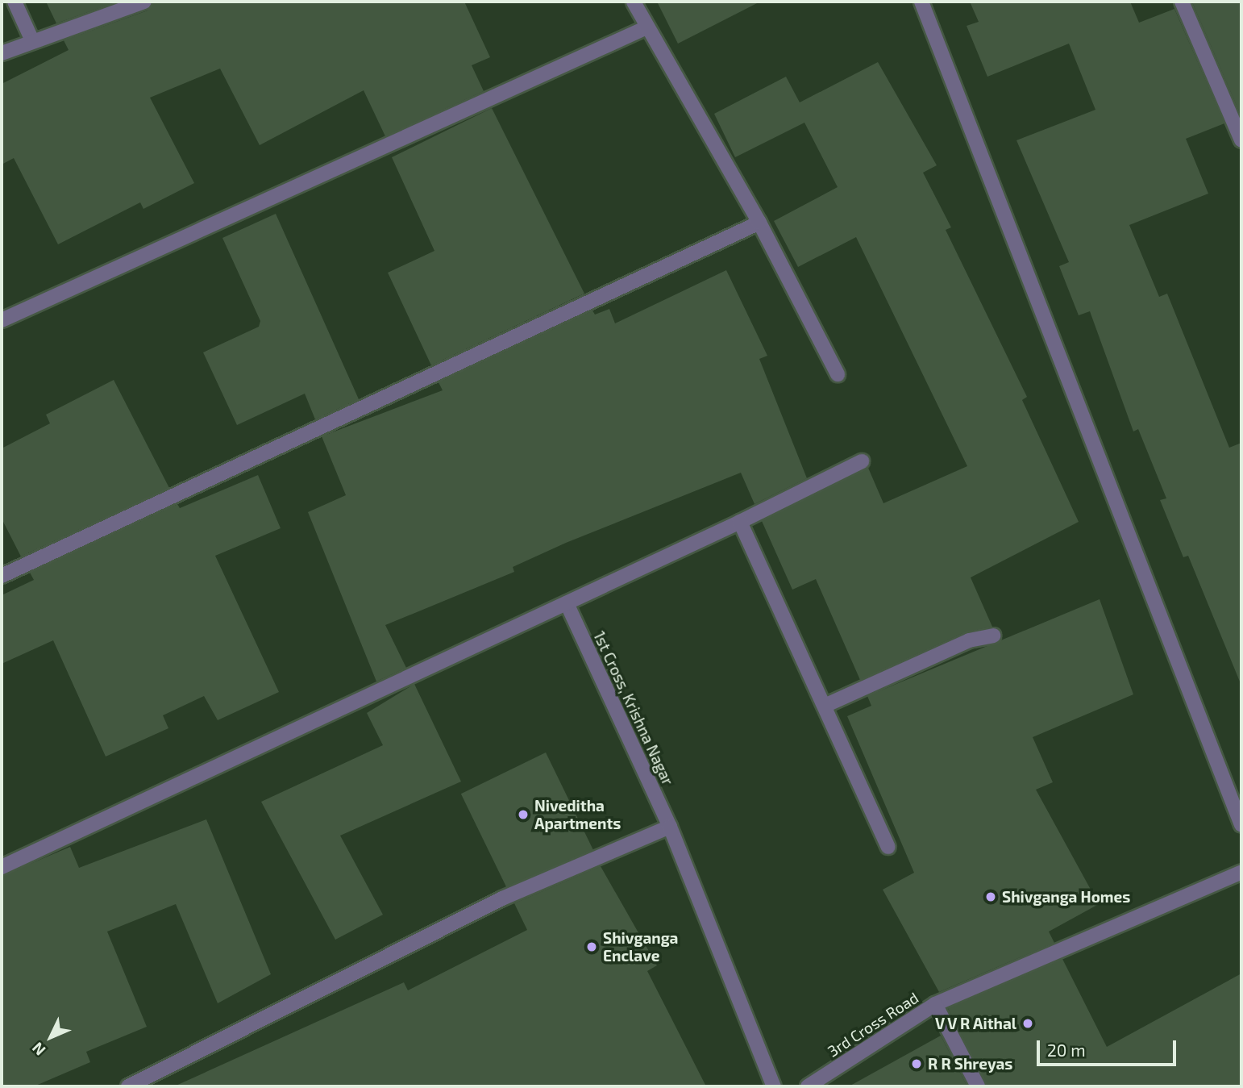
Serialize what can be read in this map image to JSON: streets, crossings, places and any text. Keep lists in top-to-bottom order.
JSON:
{
  "streets": {
    "street": ["1st Cross, Krishna Nagar", "3rd Cross Road"]
  },
  "places": [
    "Niveditha Apartments",
    "Shivganga Homes",
    "Shivganga Enclave",
    "V V R Aithal",
    "R R Shreyas"
  ],
  "scale_bar": "20 m",
  "north": "bottom left"
}
